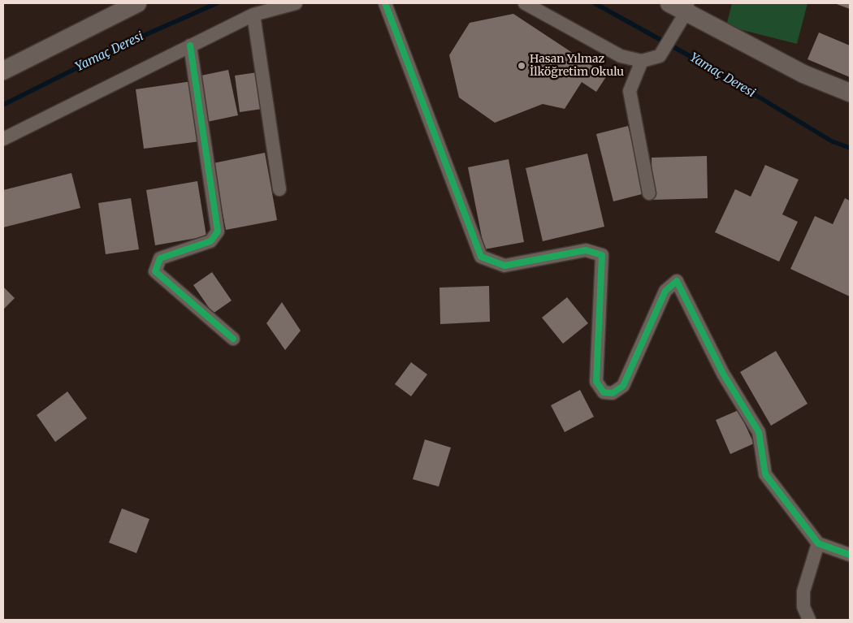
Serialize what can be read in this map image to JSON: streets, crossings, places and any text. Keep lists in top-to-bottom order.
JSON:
{
  "water": ["Yamaç Deresi"],
  "places": ["Hasan Yılmaz İlköğretim Okulu"]
}
